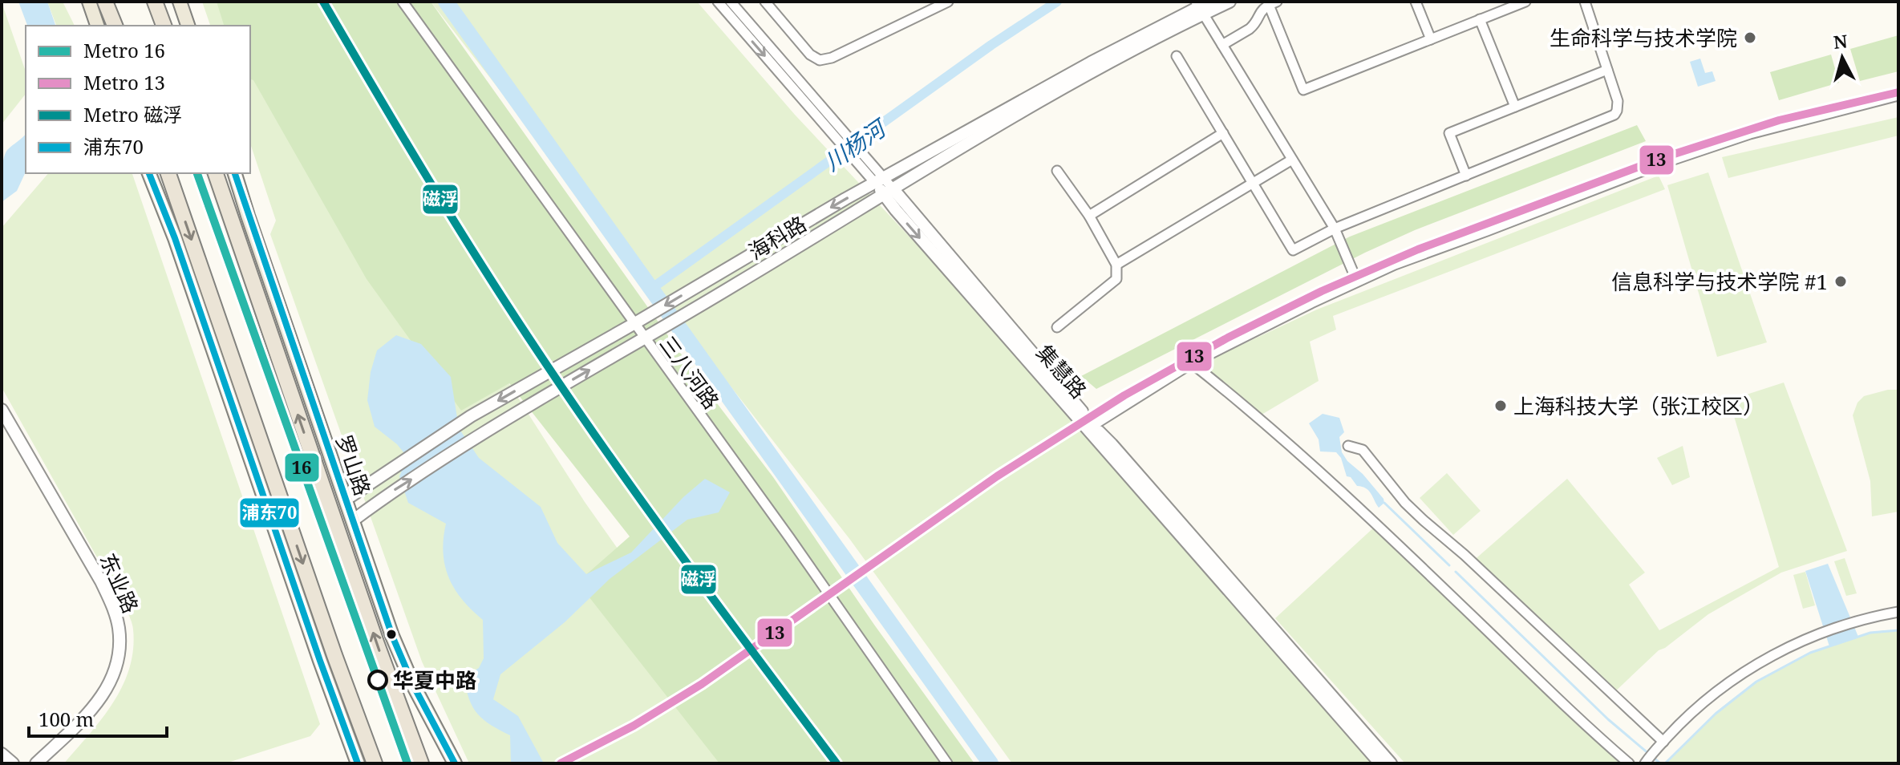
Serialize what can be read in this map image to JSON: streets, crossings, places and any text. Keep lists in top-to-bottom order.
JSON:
{
  "streets": {
    "main road": ["罗山路"],
    "street": [
      "海科路",
      "集慧路",
      "三八河路",
      "东业路"
    ]
  },
  "crossings": [
    ["海科路", "集慧路"],
    ["海科路", "三八河路"],
    ["海科路", "罗山路"]
  ],
  "water": ["川杨河"],
  "places": [
    "生命科学与技术学院",
    "信息科学与技术学院 #1",
    "上海科技大学（张江校区）",
    "华夏中路"
  ],
  "lines": [
    "metro line 磁浮",
    "metro line 13",
    "metro line 16",
    "transit line 浦东70"
  ],
  "legend": [
    "Metro 16",
    "Metro 13",
    "Metro 磁浮",
    "浦东70"
  ],
  "scale_bar": "100 m",
  "north": "top"
}
